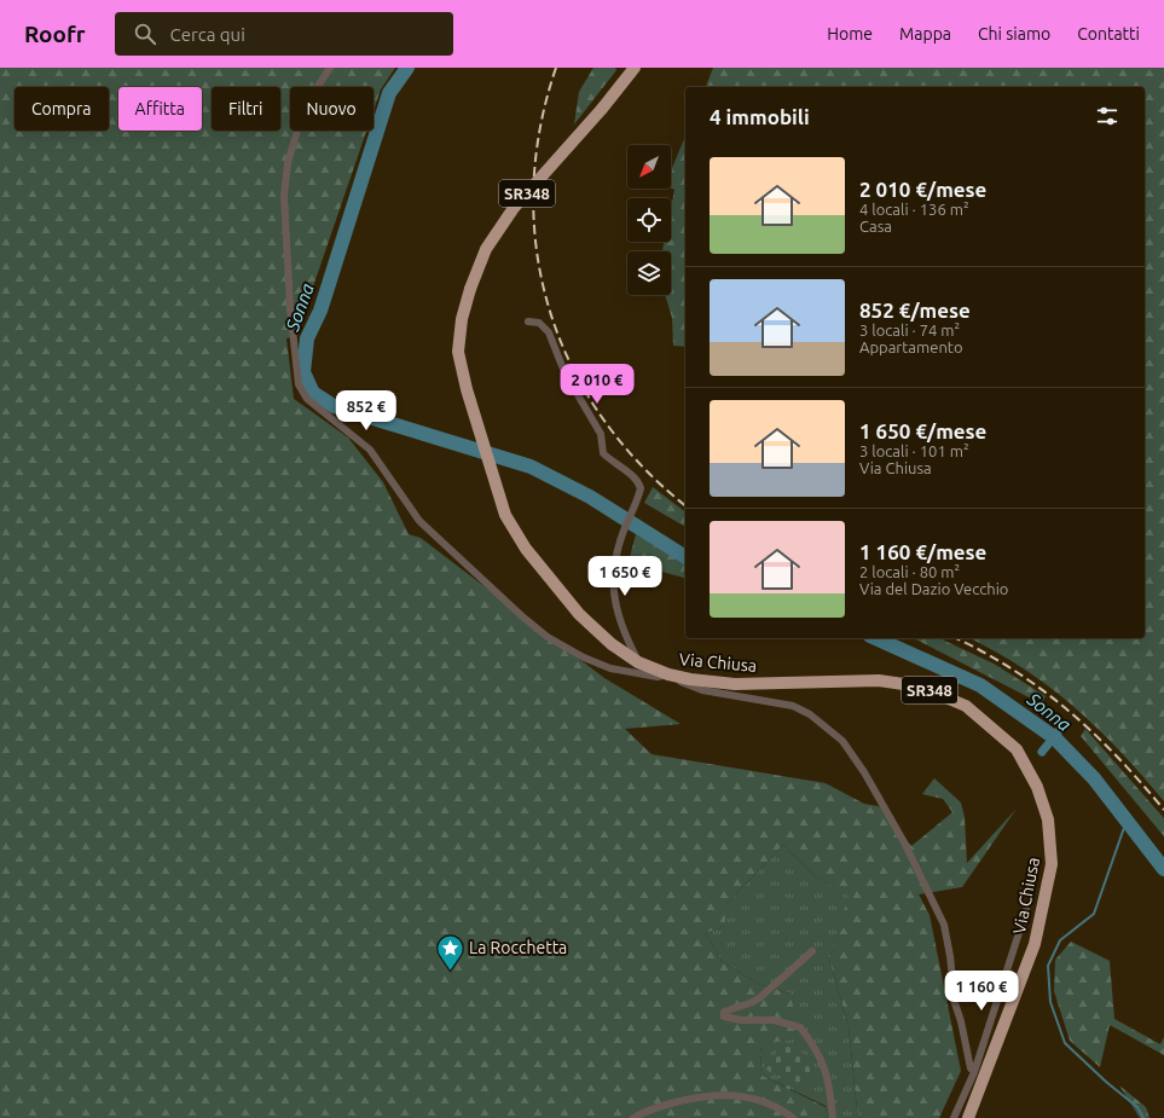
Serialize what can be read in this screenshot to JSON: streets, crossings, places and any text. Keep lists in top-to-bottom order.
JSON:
{
  "streets": {
    "main road": ["SR348", "Via Chiusa"]
  },
  "water": ["Sonna"],
  "places": {
    "place": ["La Rocchetta"]
  },
  "north": "bottom left",
  "page": {
    "header": "Roofr",
    "search": "Cerca qui",
    "nav": [
      "Home",
      "Mappa",
      "Chi siamo",
      "Contatti"
    ],
    "chip": [
      "Compra",
      "Affitta",
      "Filtri",
      "Nuovo"
    ],
    "heading": "4 immobili",
    "list": [
      {
        "name": "2 010 €/mese",
        "note": "4 locali · 136 m² · Casa"
      },
      {
        "name": "852 €/mese",
        "note": "3 locali · 74 m² · Appartamento"
      },
      {
        "name": "1 650 €/mese",
        "note": "3 locali · 101 m² · Via Chiusa"
      },
      {
        "name": "1 160 €/mese",
        "note": "2 locali · 80 m² · Via del Dazio Vecchio"
      }
    ],
    "price": [
      "2 010 €",
      "852 €",
      "1 650 €",
      "1 160 €"
    ]
  }
}
